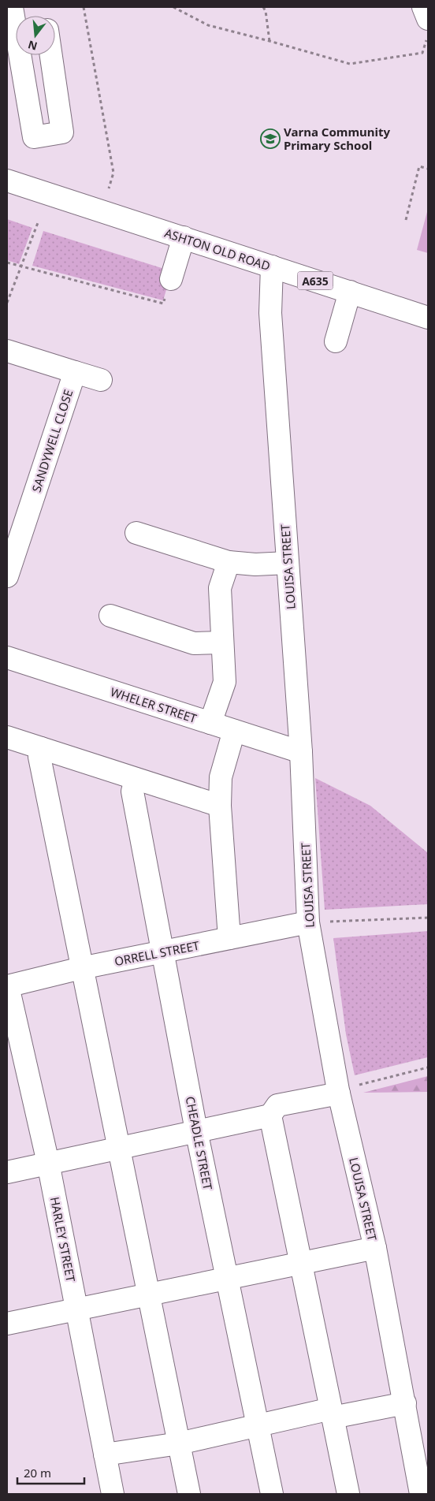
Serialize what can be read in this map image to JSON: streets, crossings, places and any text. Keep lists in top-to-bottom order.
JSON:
{
  "streets": {
    "main road": [
      "ASHTON OLD ROAD",
      "A635",
      "SANDYWELL CLOSE",
      "LOUISA STREET",
      "WHELER STREET",
      "ORRELL STREET",
      "CHEADLE STREET",
      "HARLEY STREET"
    ]
  },
  "crossings": [
    ["ASHTON OLD ROAD", "LOUISA STREET"],
    ["LOUISA STREET", "WHELER STREET"],
    ["LOUISA STREET", "ORRELL STREET"],
    ["ORRELL STREET", "CHEADLE STREET"],
    ["ORRELL STREET", "HARLEY STREET"]
  ],
  "places": {
    "school or university": ["Varna Community Primary School"]
  },
  "scale_bar": "20 m",
  "north": "bottom"
}
